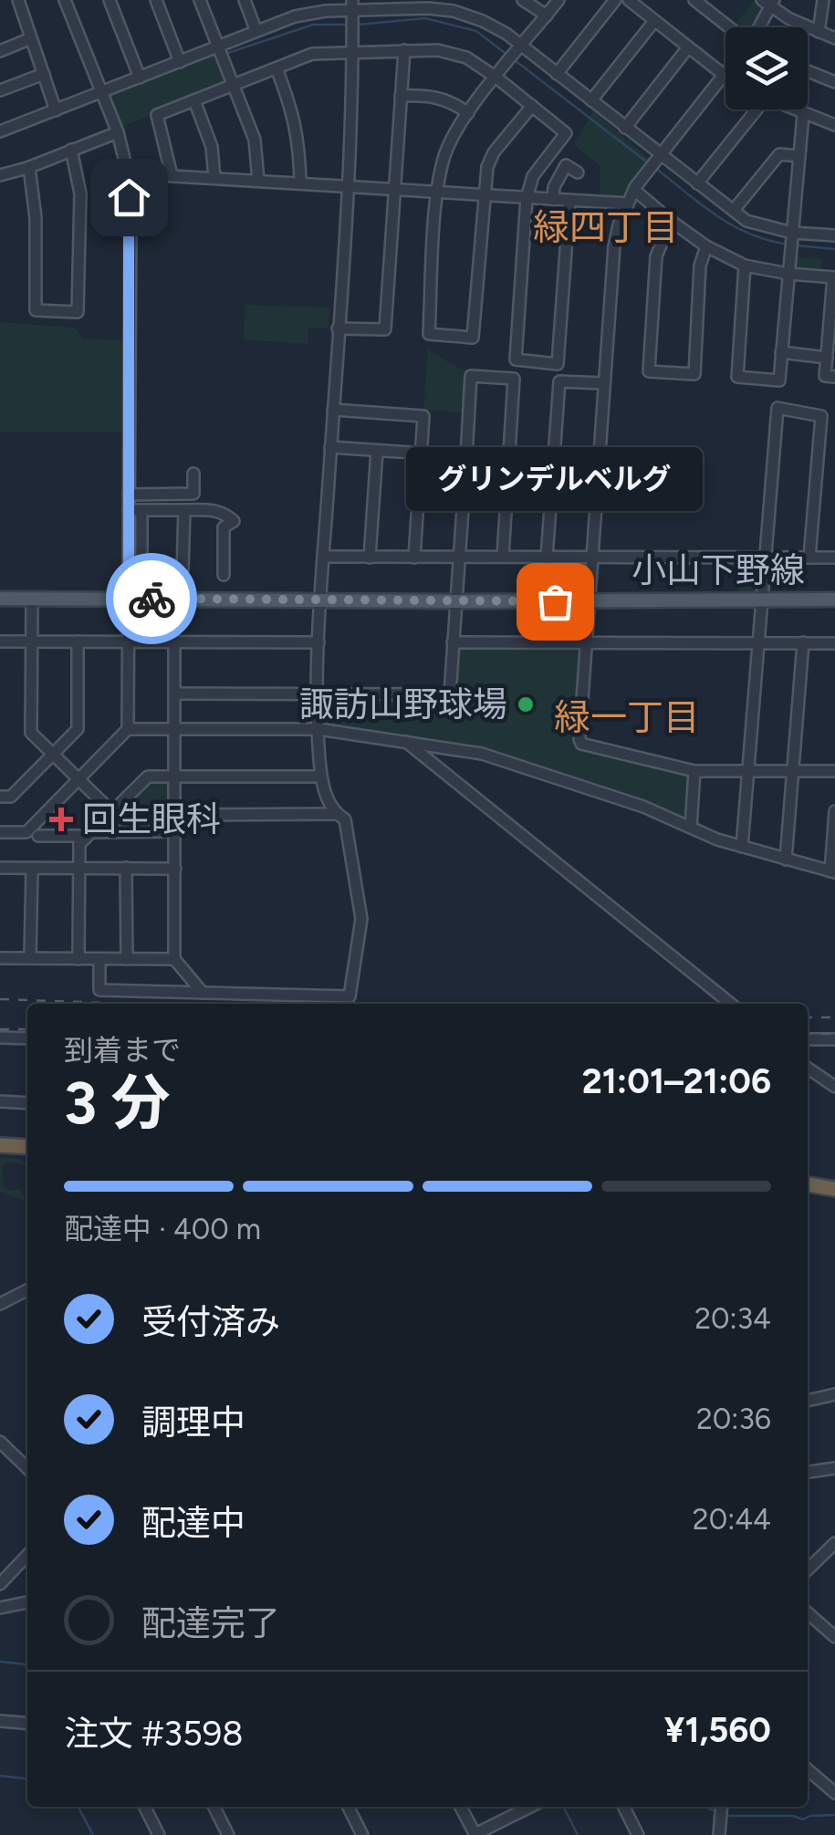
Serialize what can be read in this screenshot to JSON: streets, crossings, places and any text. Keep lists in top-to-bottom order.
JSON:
{
  "streets": {
    "main road": ["小山下野線"]
  },
  "districts": ["緑四丁目", "緑一丁目"],
  "places": {
    "other": ["グリンデルベルグ", "諏訪山野球場"],
    "health": ["回生眼科"]
  },
  "page": {
    "bubble": "グリンデルベルグ",
    "heading": ["3 分", "到着まで", "21:01–21:06"],
    "panel": ["注文 #3598", "¥1,560"],
    "bar": "配達中 · 400 m",
    "list": [
      ["受付済み", "20:34"],
      ["調理中", "20:36"],
      ["配達中", "20:44"],
      "配達完了"
    ]
  }
}
